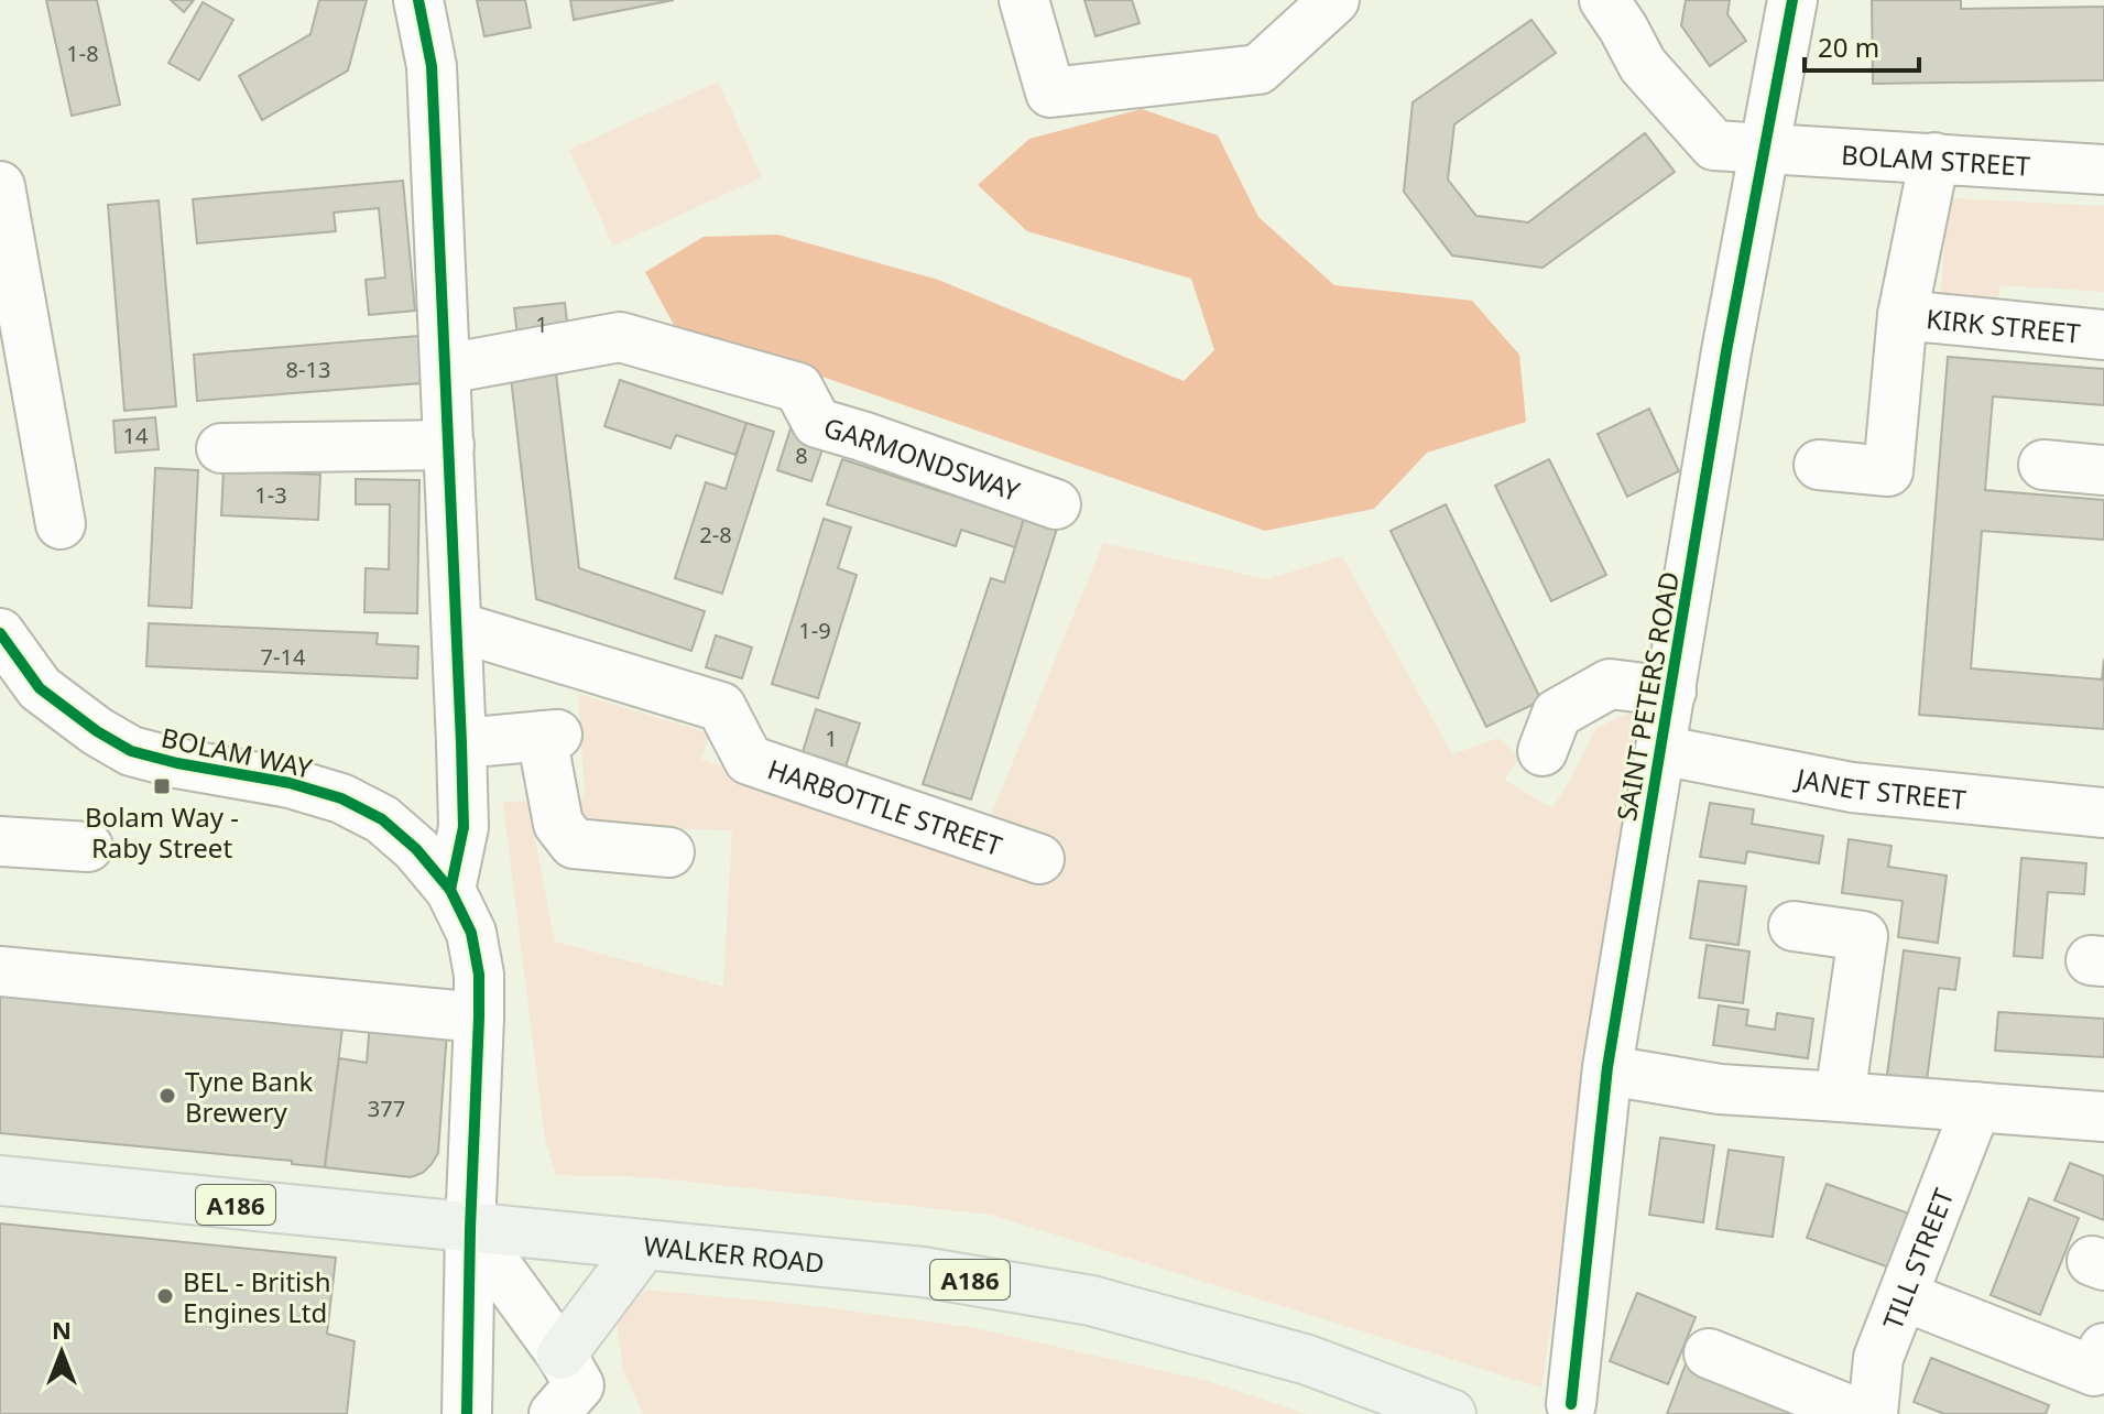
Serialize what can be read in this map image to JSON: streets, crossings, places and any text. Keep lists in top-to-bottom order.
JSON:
{
  "streets": {
    "main road": ["A186", "WALKER ROAD"],
    "street": [
      "BOLAM STREET",
      "KIRK STREET",
      "GARMONDSWAY",
      "SAINT PETERS ROAD",
      "BOLAM WAY",
      "JANET STREET",
      "HARBOTTLE STREET",
      "TILL STREET"
    ]
  },
  "crossings": [
    ["BOLAM STREET", "KIRK STREET"],
    ["BOLAM STREET", "SAINT PETERS ROAD"],
    ["SAINT PETERS ROAD", "JANET STREET"],
    ["BOLAM WAY", "WALKER ROAD"]
  ],
  "places": {
    "transit": ["Bolam Way - Raby Street"],
    "other": ["Tyne Bank Brewery", "BEL - British Engines Ltd"]
  },
  "house_numbers": [
    "1-8",
    "1",
    "8-13",
    "14",
    "8",
    "1-3",
    "2-8",
    "1-9",
    "7-14",
    "1",
    "377"
  ],
  "scale_bar": "20 m",
  "north": "top"
}
